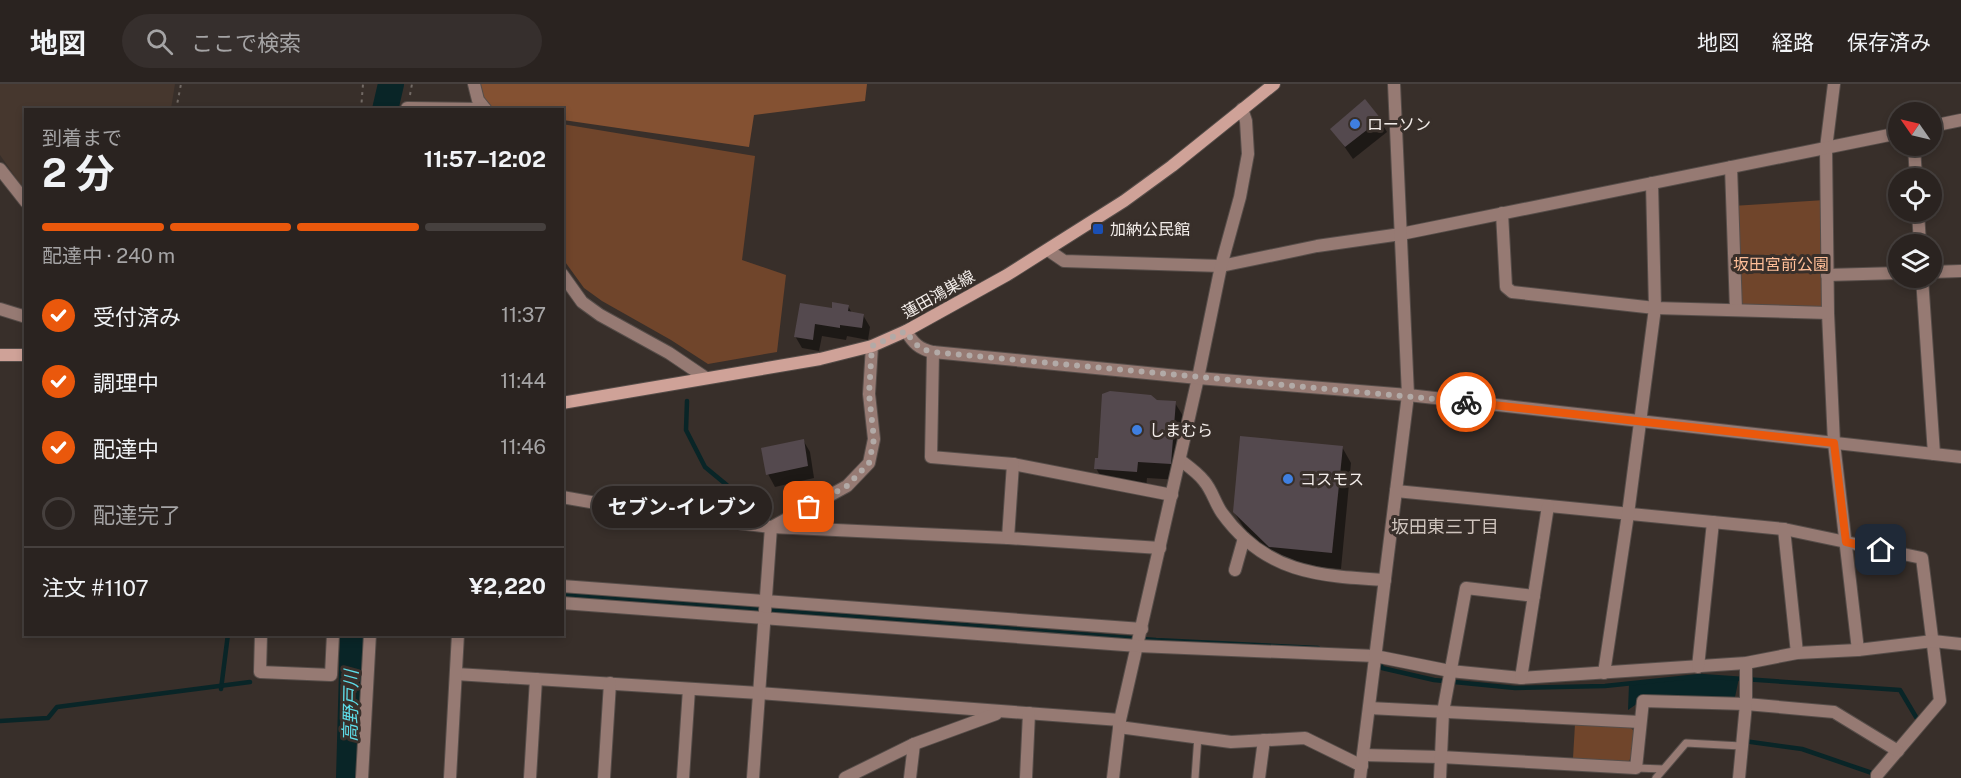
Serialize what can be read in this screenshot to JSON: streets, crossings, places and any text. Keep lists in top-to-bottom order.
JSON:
{
  "streets": {
    "main road": ["蓮田鴻巣線"]
  },
  "districts": ["坂田東三丁目"],
  "water": ["高野戸川"],
  "parks": ["坂田宮前公園"],
  "places": {
    "other": [
      "ローソン",
      "しまむら",
      "コスモス",
      "セブン-イレブン"
    ],
    "transit": ["加納公民館"]
  },
  "north": "top left",
  "page": {
    "header": "地図",
    "search": "ここで検索",
    "nav": ["地図", "経路", "保存済み"],
    "heading": ["2 分", "到着まで", "11:57–12:02"],
    "panel": ["注文 #1107", "¥2,220"],
    "bar": "配達中 · 240 m",
    "list": [
      ["受付済み", "11:37"],
      ["調理中", "11:44"],
      ["配達中", "11:46"],
      "配達完了"
    ],
    "bubble": "セブン-イレブン"
  }
}
